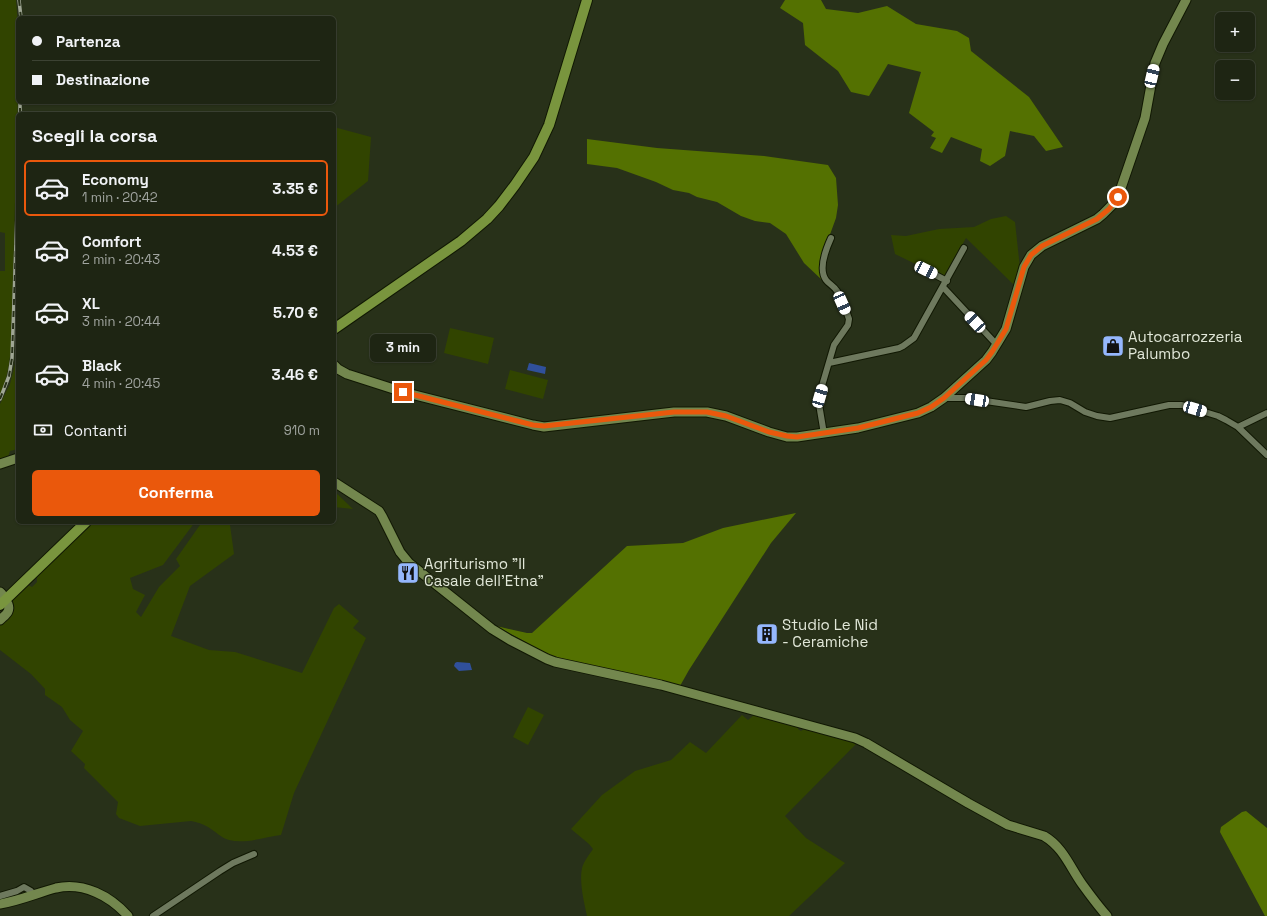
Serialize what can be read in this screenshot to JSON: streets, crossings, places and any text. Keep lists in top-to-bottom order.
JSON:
{
  "places": {
    "shop": ["Autocarrozzeria Palumbo"],
    "restaurant": ["Agriturismo \"Il Casale dell'Etna\""],
    "building": ["Studio Le Nid - Ceramiche"]
  },
  "page": {
    "map_buttons": ["+", "−"],
    "banner": ["Partenza", "Destinazione"],
    "heading": "Scegli la corsa",
    "list": [
      {
        "name": "Economy",
        "note": "1 min · 20:42",
        "value": "3.35 €"
      },
      {
        "name": "Comfort",
        "note": "2 min · 20:43",
        "value": "4.53 €"
      },
      {
        "name": "XL",
        "note": "3 min · 20:44",
        "value": "5.70 €"
      },
      {
        "name": "Black",
        "note": "4 min · 20:45",
        "value": "3.46 €"
      }
    ],
    "bubble": "3 min",
    "pay": ["Contanti", "910 m"],
    "buttons": "Conferma"
  }
}
